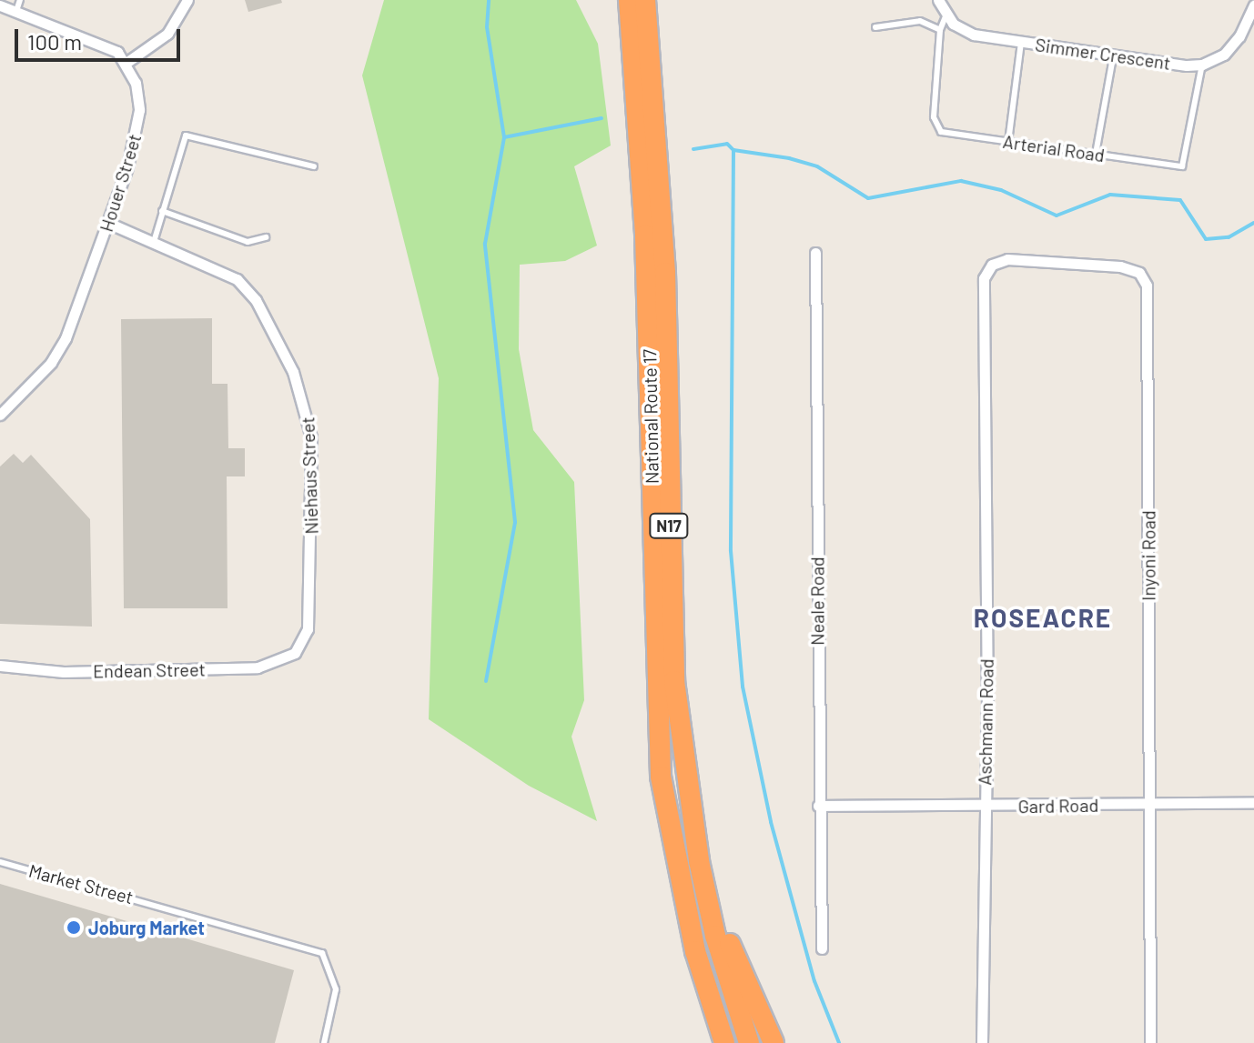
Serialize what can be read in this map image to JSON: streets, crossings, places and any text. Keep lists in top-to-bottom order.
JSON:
{
  "streets": {
    "highway": ["National Route 17", "N17"],
    "street": [
      "Simmer Crescent",
      "Houer Street",
      "Niehaus Street",
      "Inyoni Road",
      "Neale Road",
      "Endean Street",
      "Aschmann Road",
      "Gard Road"
    ],
    "lane": ["Arterial Road", "Market Street"]
  },
  "crossings": [
    ["Simmer Crescent", "Arterial Road"],
    ["Houer Street", "Niehaus Street"],
    ["Niehaus Street", "Endean Street"],
    ["Inyoni Road", "Aschmann Road"],
    ["Inyoni Road", "Gard Road"],
    ["Neale Road", "Gard Road"],
    ["Aschmann Road", "Gard Road"]
  ],
  "districts": ["ROSEACRE"],
  "places": ["Joburg Market"],
  "scale_bar": "100 m"
}
